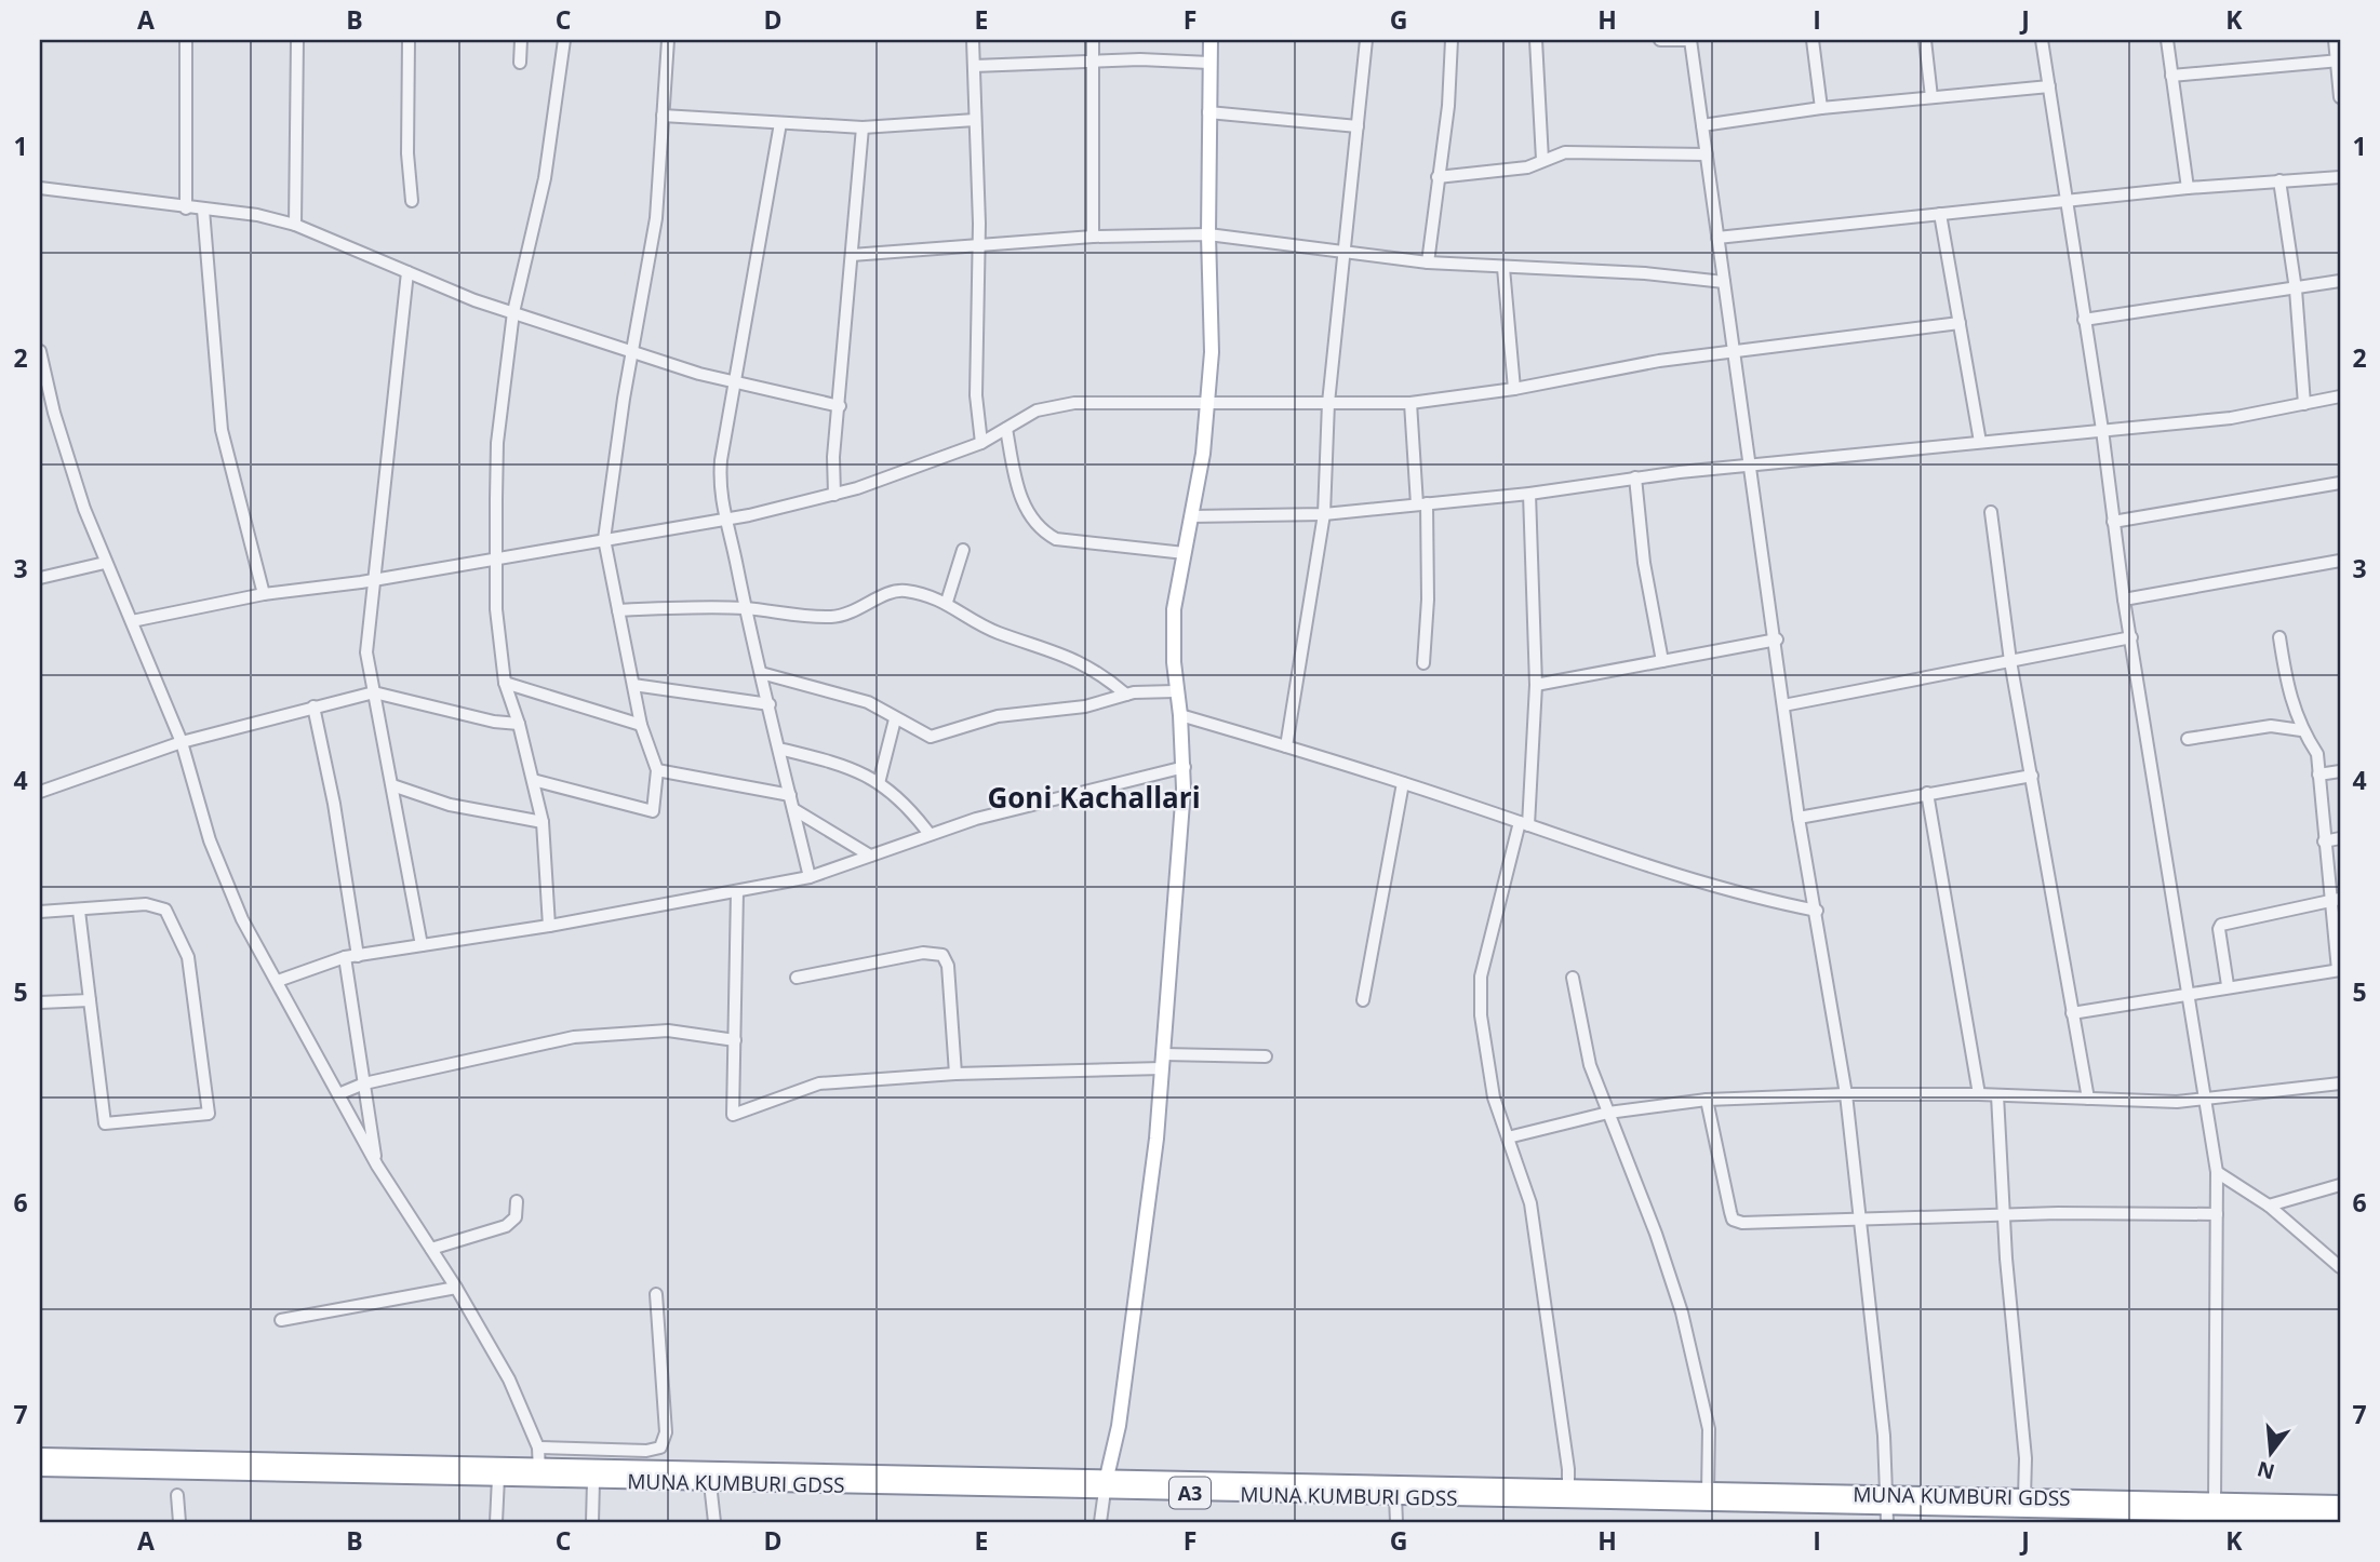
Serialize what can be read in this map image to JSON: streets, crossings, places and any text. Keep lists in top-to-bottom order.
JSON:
{
  "streets": {
    "highway": ["MUNA KUMBURI GDSS", "A3"]
  },
  "districts": ["Goni Kachallari"],
  "north": "bottom",
  "grid": {
    "columns": [
      "A",
      "B",
      "C",
      "D",
      "E",
      "F",
      "G",
      "H",
      "I",
      "J",
      "K"
    ],
    "rows": [
      "1",
      "2",
      "3",
      "4",
      "5",
      "6",
      "7"
    ]
  }
}
